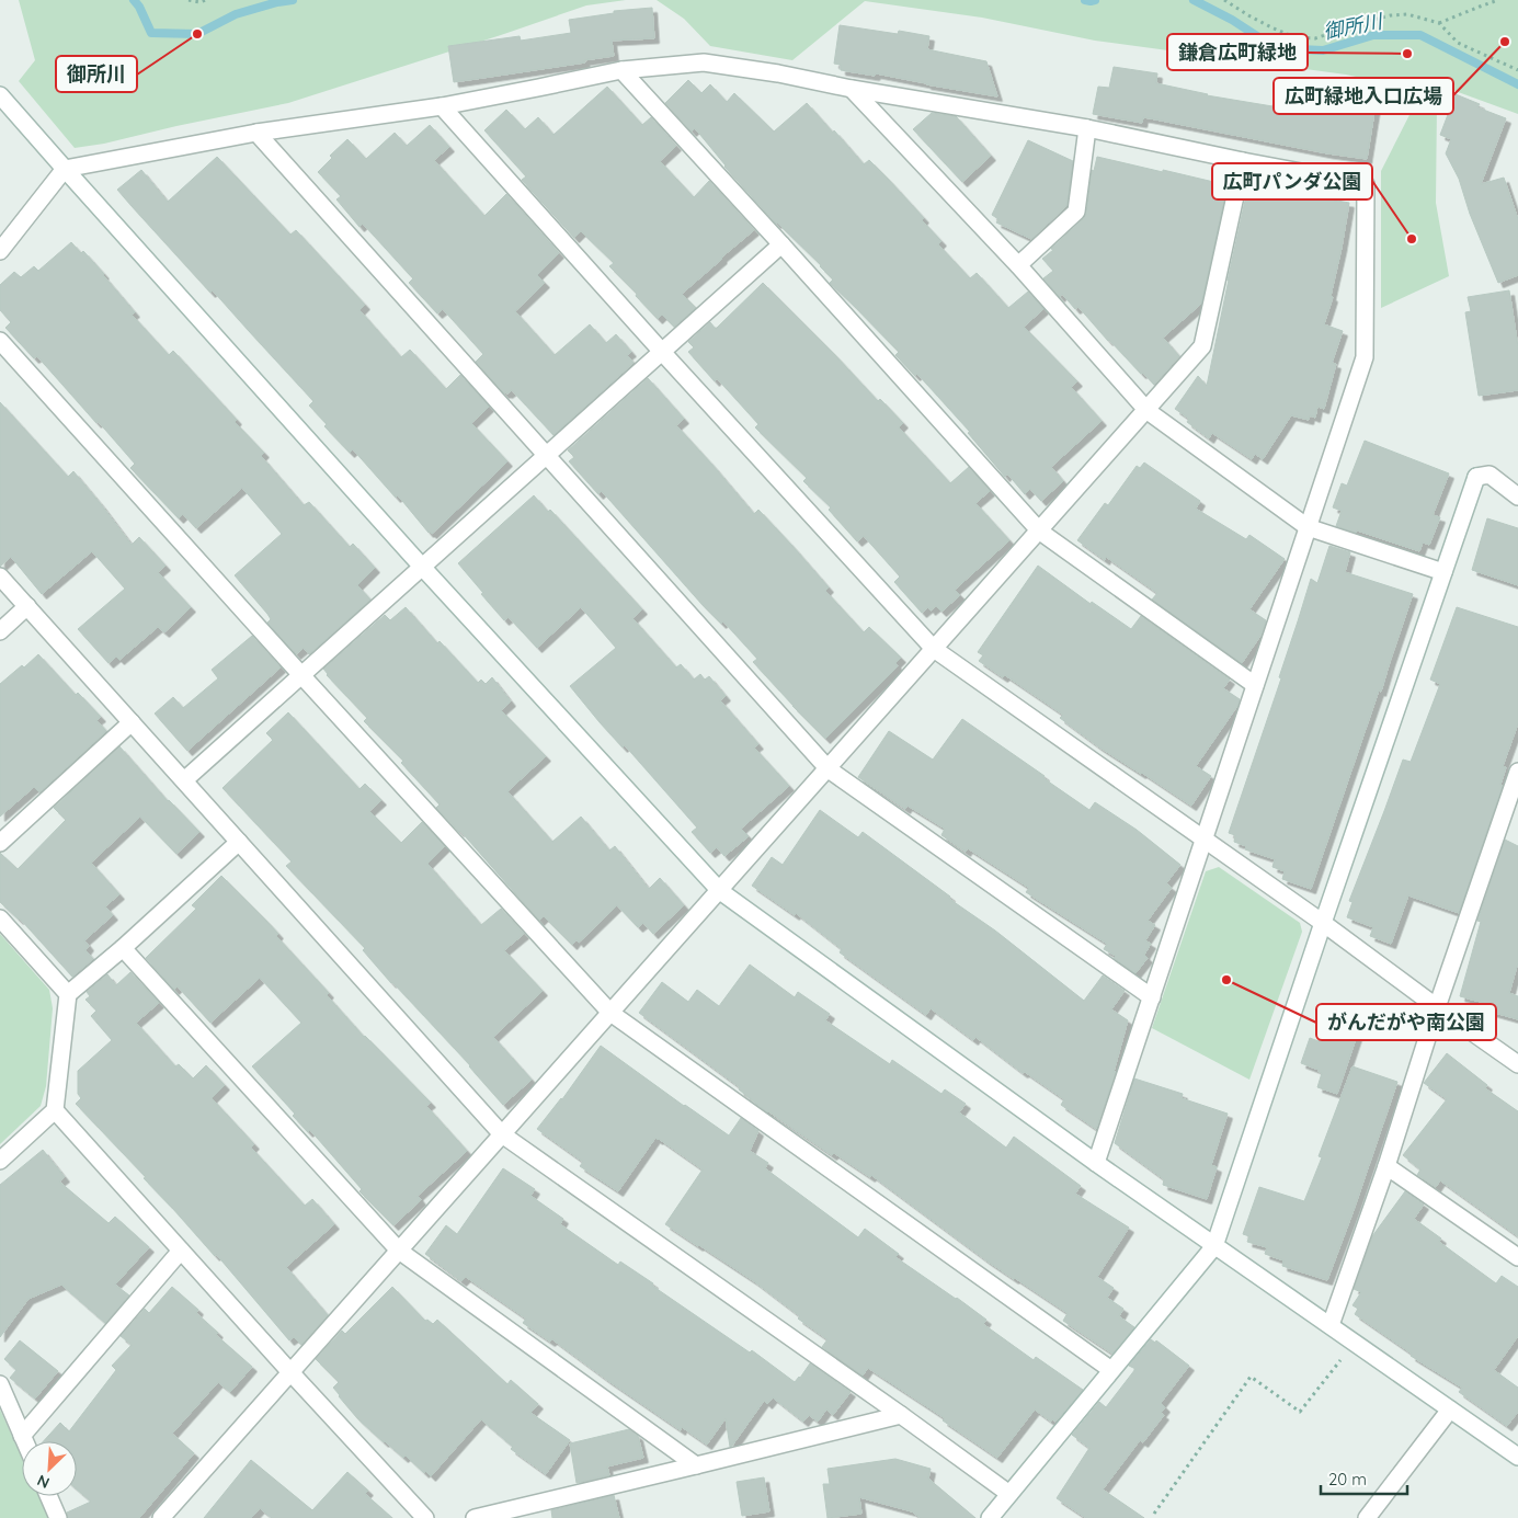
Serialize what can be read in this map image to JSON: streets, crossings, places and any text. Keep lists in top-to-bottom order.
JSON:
{
  "water": ["御所川"],
  "places": [
    "御所川",
    "広町緑地入口広場",
    "鎌倉広町緑地",
    "広町パンダ公園",
    "がんだがや南公園"
  ],
  "scale_bar": "20 m",
  "north": "bottom left"
}
